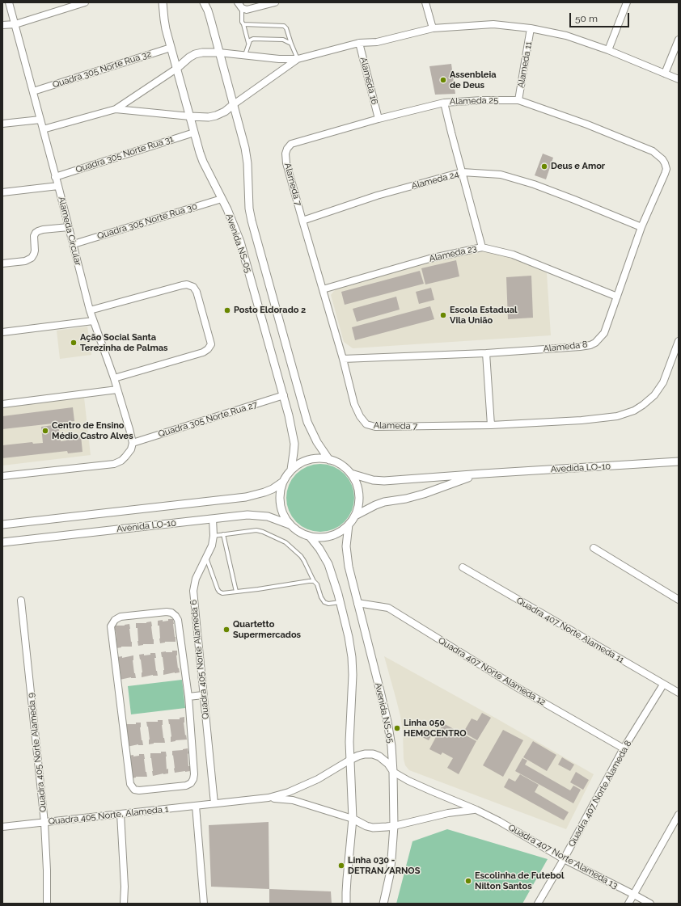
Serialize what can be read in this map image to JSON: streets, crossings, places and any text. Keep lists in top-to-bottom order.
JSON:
{
  "streets": {
    "street": [
      "Alameda 11",
      "Quadra 305 Norte Rua 32",
      "Alameda 16",
      "Alameda 25",
      "Quadra 305 Norte Rua 31",
      "Alameda 24",
      "Alameda 7",
      "Quadra 305 Norte Rua 30",
      "Alameda Circular",
      "Avenida NS-05",
      "Alameda 23",
      "Alameda 8",
      "Quadra 305 Norte Rua 27",
      "Avedida LO-10",
      "Avenida LO-10",
      "Quadra 407 Norte Alameda 11",
      "Quadra 405 Norte Alameda 6",
      "Quadra 407 Norte Alameda 12",
      "Quadra 405 Norte Alameda 9",
      "Quadra 407 Norte Alameda 8",
      "Quadra 405 Norte, Alameda 1",
      "Quadra 407 Norte Alameda 13"
    ]
  },
  "crossings": [
    ["Alameda 11", "Alameda 25"],
    ["Quadra 305 Norte Rua 32", "Alameda Circular"],
    ["Quadra 305 Norte Rua 32", "Avenida NS-05"],
    ["Alameda 16", "Alameda 25"],
    ["Alameda 25", "Alameda 7"],
    ["Alameda 25", "Alameda 8"],
    ["Quadra 305 Norte Rua 31", "Alameda Circular"],
    ["Quadra 305 Norte Rua 31", "Avenida NS-05"],
    ["Alameda 24", "Alameda 7"],
    ["Alameda 24", "Alameda 8"],
    ["Alameda 7", "Alameda 23"],
    ["Alameda 7", "Alameda 8"],
    ["Quadra 305 Norte Rua 30", "Alameda Circular"],
    ["Quadra 305 Norte Rua 30", "Avenida NS-05"],
    ["Alameda Circular", "Quadra 305 Norte Rua 27"],
    ["Avenida NS-05", "Quadra 305 Norte Rua 27"],
    ["Avenida NS-05", "Avedida LO-10"],
    ["Avenida NS-05", "Avenida LO-10"],
    ["Avenida NS-05", "Quadra 407 Norte Alameda 12"],
    ["Avenida NS-05", "Quadra 407 Norte Alameda 13"],
    ["Alameda 23", "Alameda 8"],
    ["Avedida LO-10", "Avenida LO-10"],
    ["Avenida LO-10", "Quadra 405 Norte Alameda 6"],
    ["Quadra 407 Norte Alameda 11", "Quadra 407 Norte Alameda 8"],
    ["Quadra 405 Norte Alameda 6", "Quadra 405 Norte, Alameda 1"],
    ["Quadra 407 Norte Alameda 12", "Quadra 407 Norte Alameda 8"],
    ["Quadra 405 Norte Alameda 9", "Quadra 405 Norte, Alameda 1"],
    ["Quadra 407 Norte Alameda 8", "Quadra 407 Norte Alameda 13"]
  ],
  "places": [
    "Assenbleia de Deus",
    "Deus e Amor",
    "Posto Eldorado 2",
    "Escola Estadual Vila União",
    "Ação Social Santa Terezinha de Palmas",
    "Centro de Ensino Médio Castro Alves",
    "Quartetto Supermercados",
    "Linha 050 HEMOCENTRO",
    "Linha 030 - DETRAN/ARNOS",
    "Escolinha de Futebol Nilton Santos"
  ],
  "scale_bar": "50 m"
}
